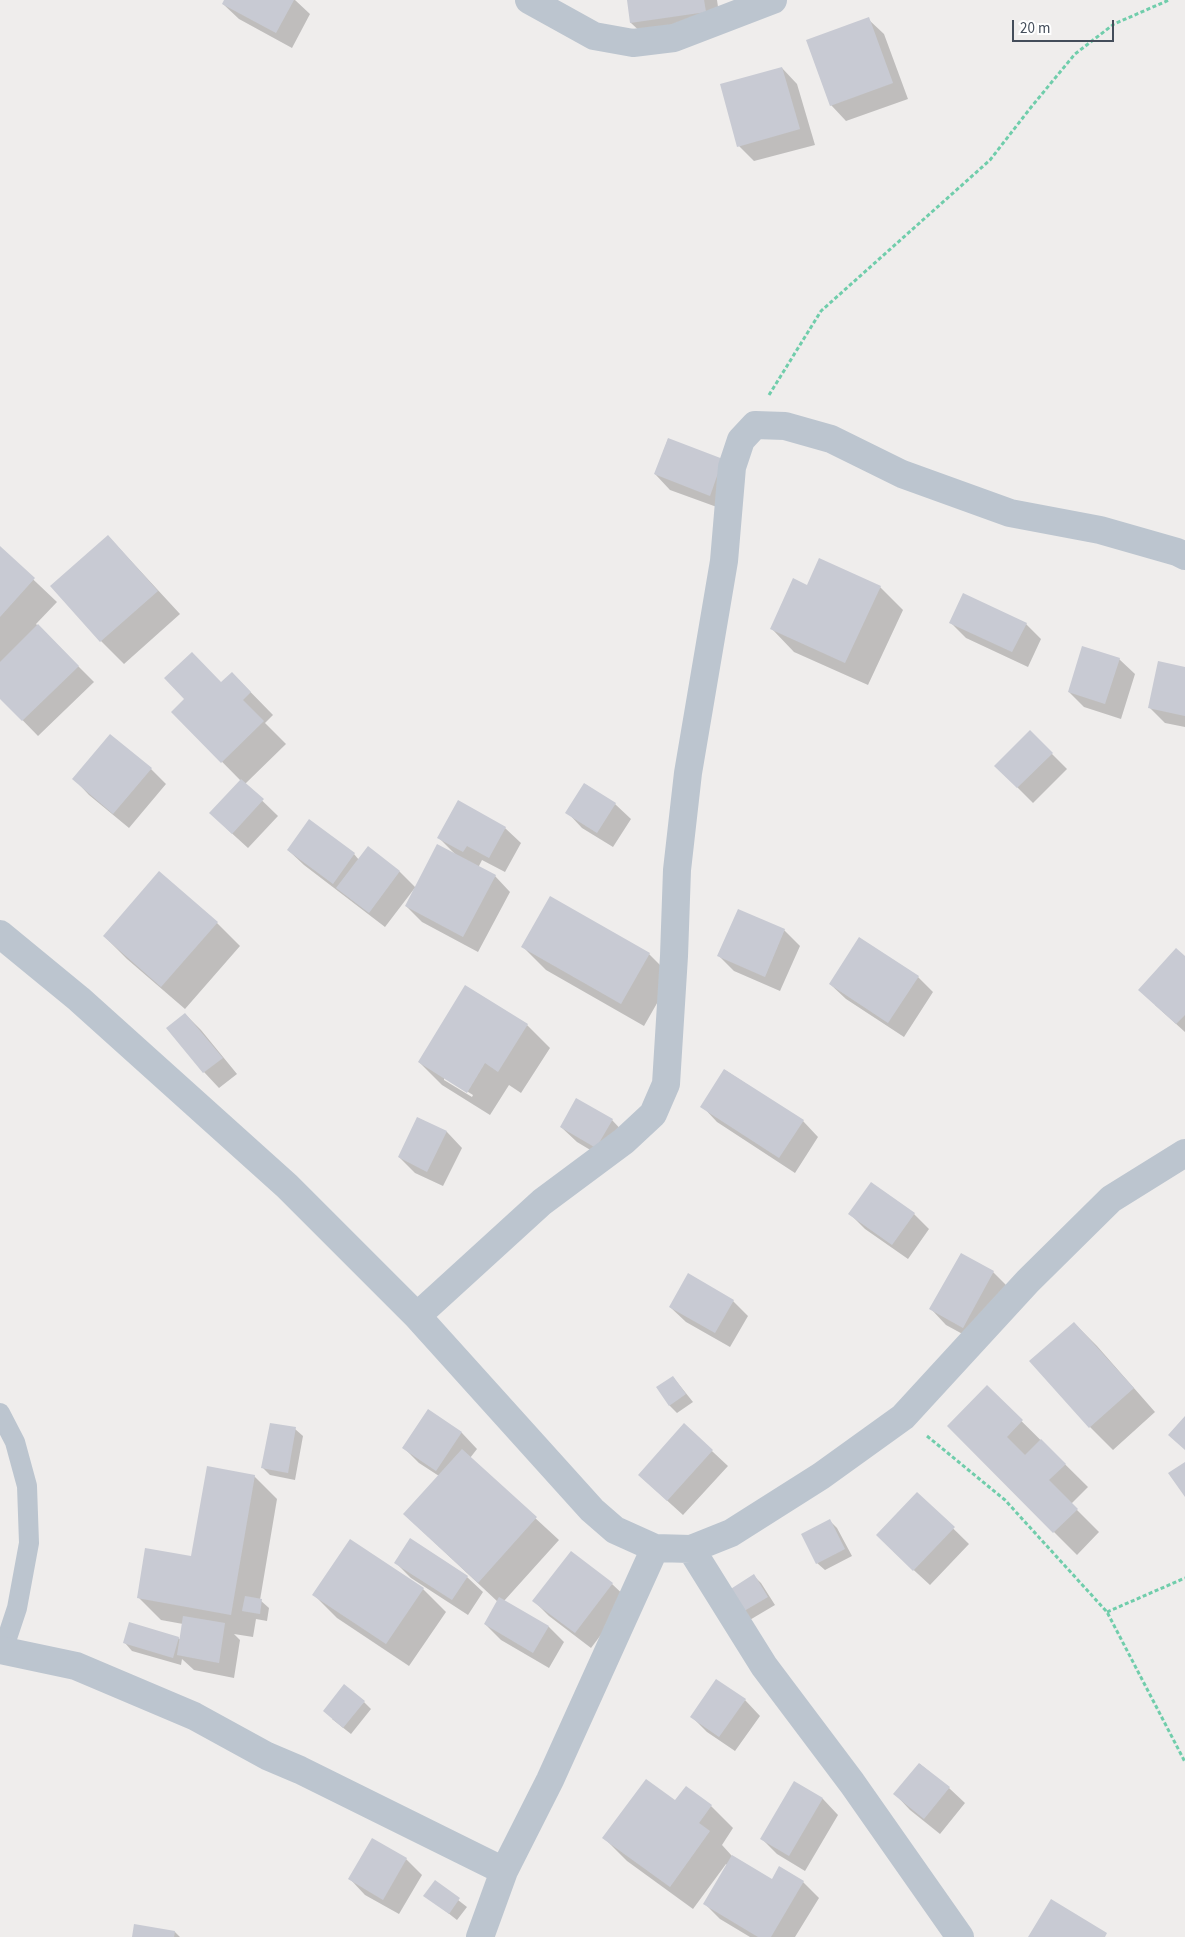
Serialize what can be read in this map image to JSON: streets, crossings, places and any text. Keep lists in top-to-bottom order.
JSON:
{
  "scale_bar": "20 m"
}
